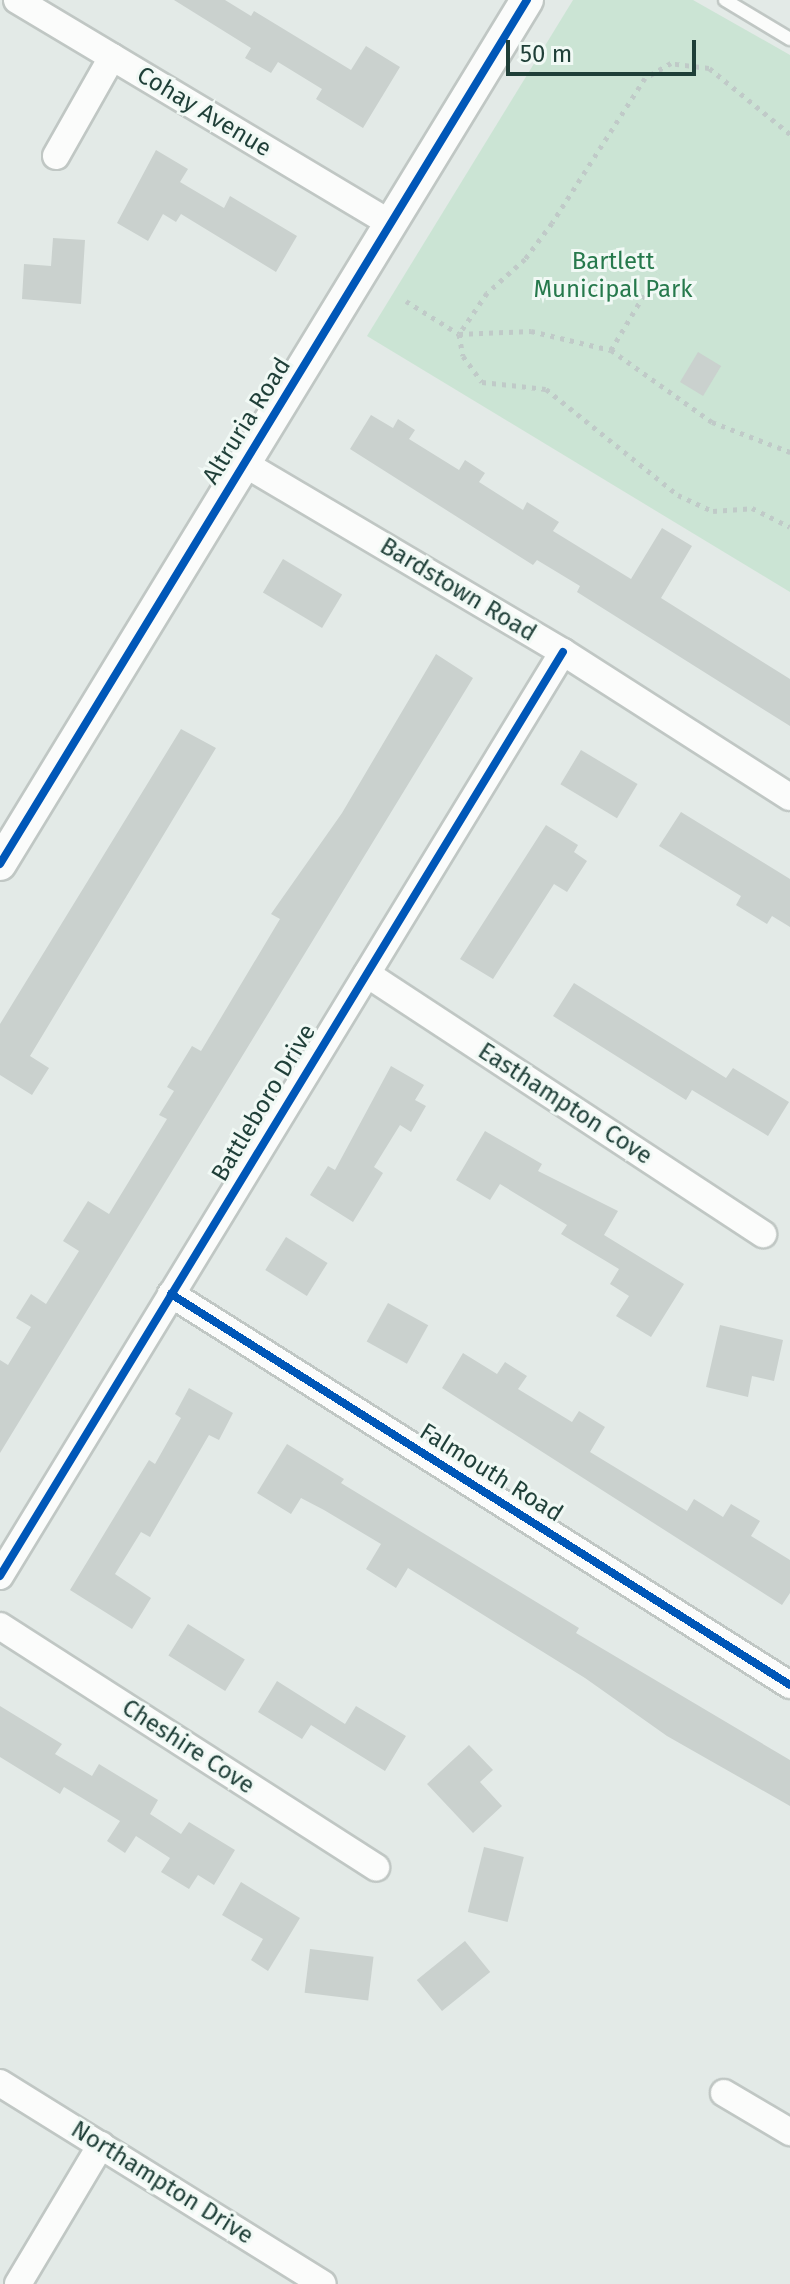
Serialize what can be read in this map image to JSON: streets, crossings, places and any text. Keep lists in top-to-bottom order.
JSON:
{
  "streets": {
    "street": [
      "Cohay Avenue",
      "Altruria Road",
      "Bardstown Road",
      "Battleboro Drive",
      "Easthampton Cove",
      "Falmouth Road",
      "Cheshire Cove",
      "Northampton Drive"
    ]
  },
  "crossings": [
    ["Cohay Avenue", "Altruria Road"],
    ["Altruria Road", "Bardstown Road"],
    ["Bardstown Road", "Battleboro Drive"],
    ["Battleboro Drive", "Easthampton Cove"],
    ["Battleboro Drive", "Falmouth Road"]
  ],
  "parks": ["Bartlett Municipal Park"],
  "scale_bar": "50 m"
}
